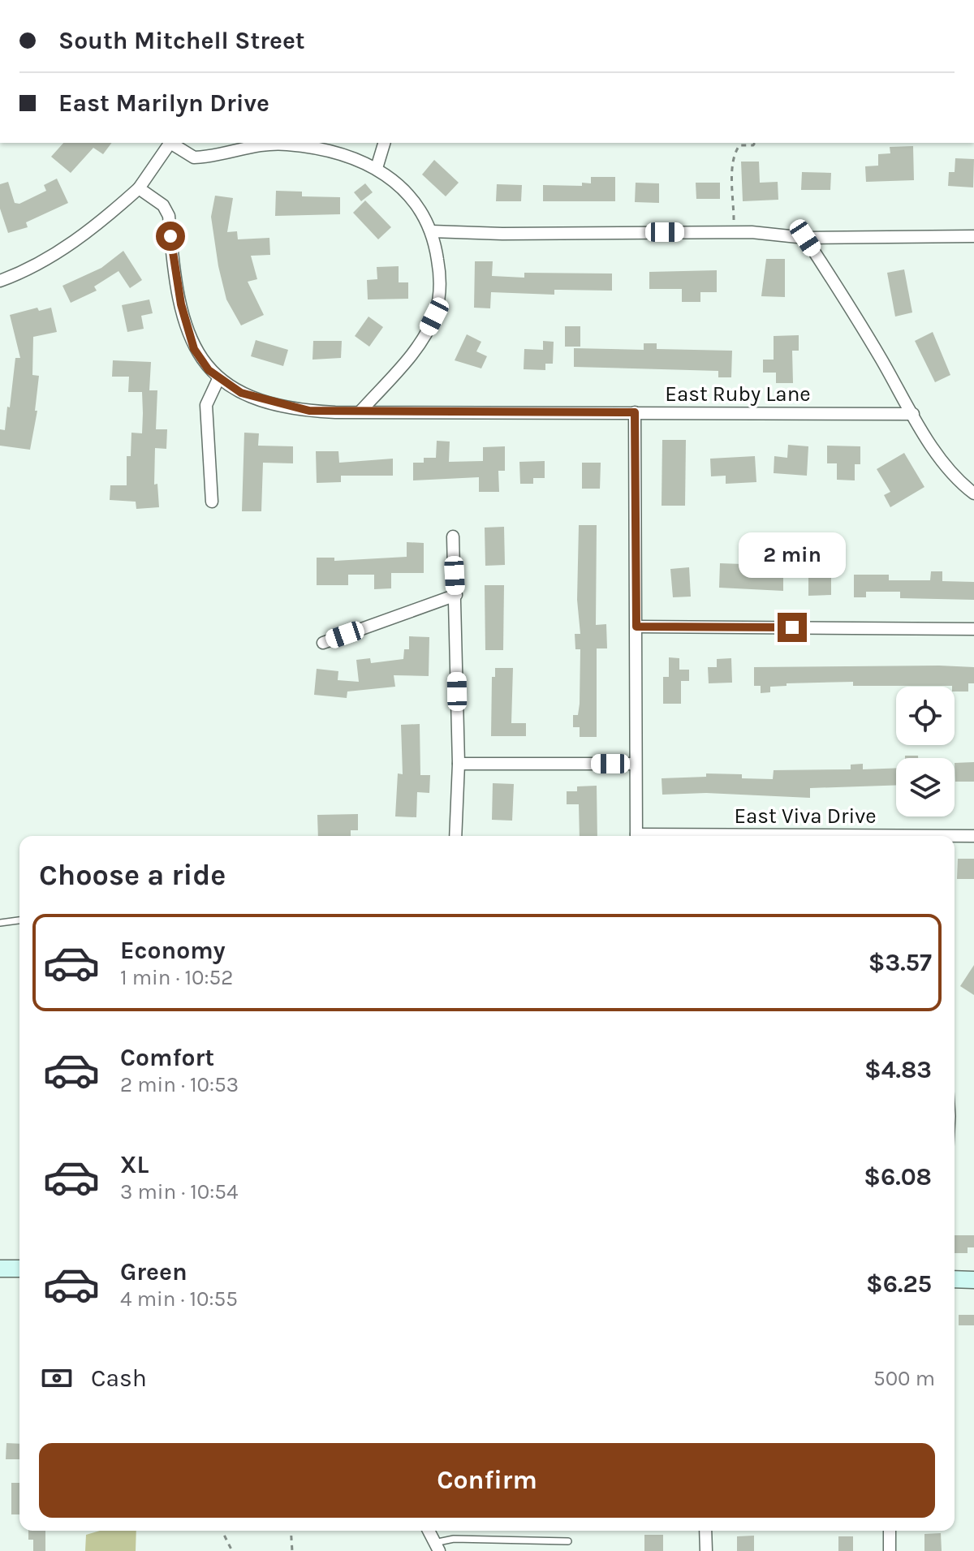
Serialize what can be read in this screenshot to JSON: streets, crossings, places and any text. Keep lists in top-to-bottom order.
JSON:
{
  "streets": {
    "street": ["East Ruby Lane", "East Viva Drive"]
  },
  "page": {
    "banner": ["South Mitchell Street", "East Marilyn Drive"],
    "bubble": "2 min",
    "heading": "Choose a ride",
    "list": [
      {
        "name": "Economy",
        "note": "1 min · 10:52",
        "value": "$3.57"
      },
      {
        "name": "Comfort",
        "note": "2 min · 10:53",
        "value": "$4.83"
      },
      {
        "name": "XL",
        "note": "3 min · 10:54",
        "value": "$6.08"
      },
      {
        "name": "Green",
        "note": "4 min · 10:55",
        "value": "$6.25"
      }
    ],
    "pay": ["Cash", "500 m"],
    "buttons": "Confirm"
  }
}
